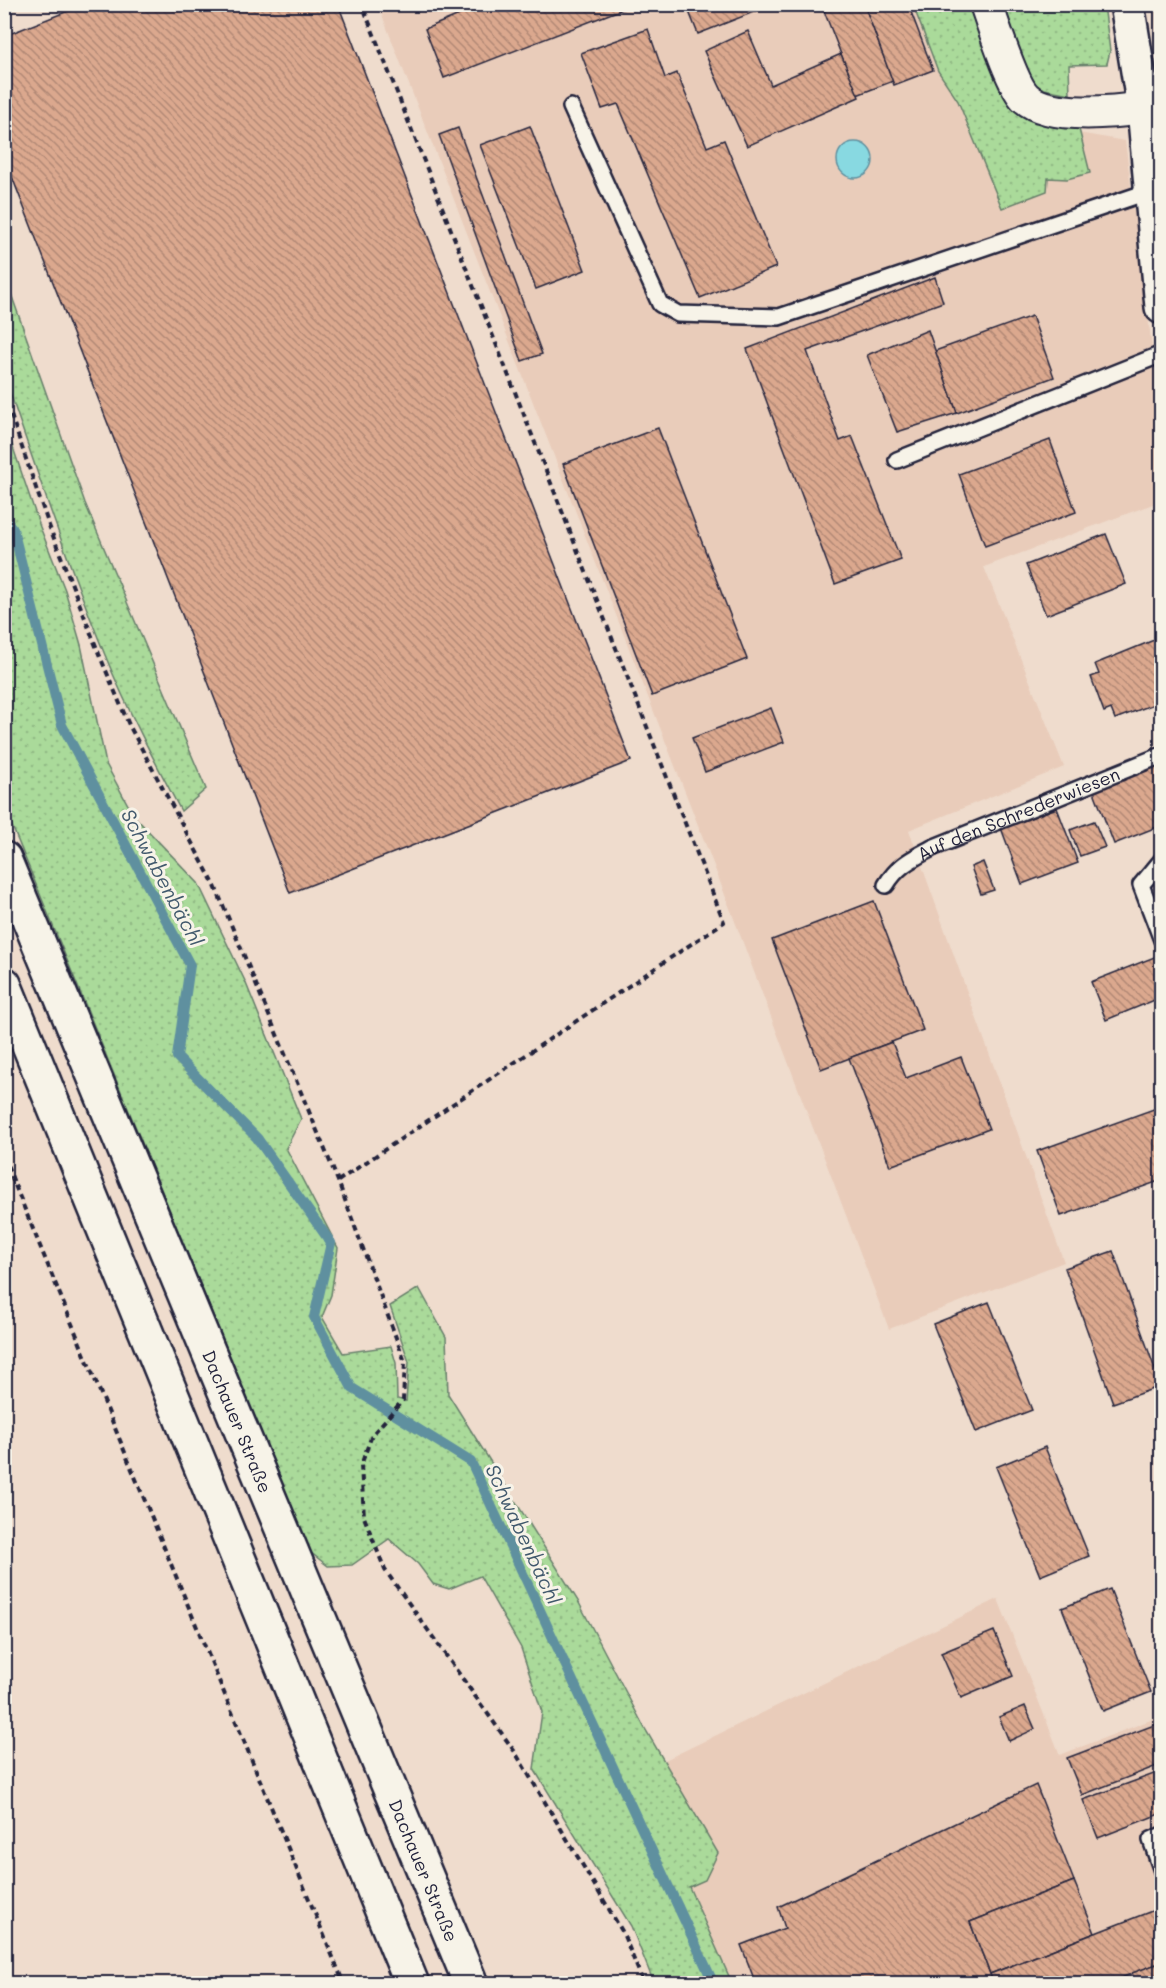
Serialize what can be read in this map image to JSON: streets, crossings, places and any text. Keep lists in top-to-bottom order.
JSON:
{
  "streets": {
    "main road": ["Dachauer Straße"],
    "lane": ["Auf den Schrederwiesen"]
  },
  "water": ["Schwabenbächl"]
}
